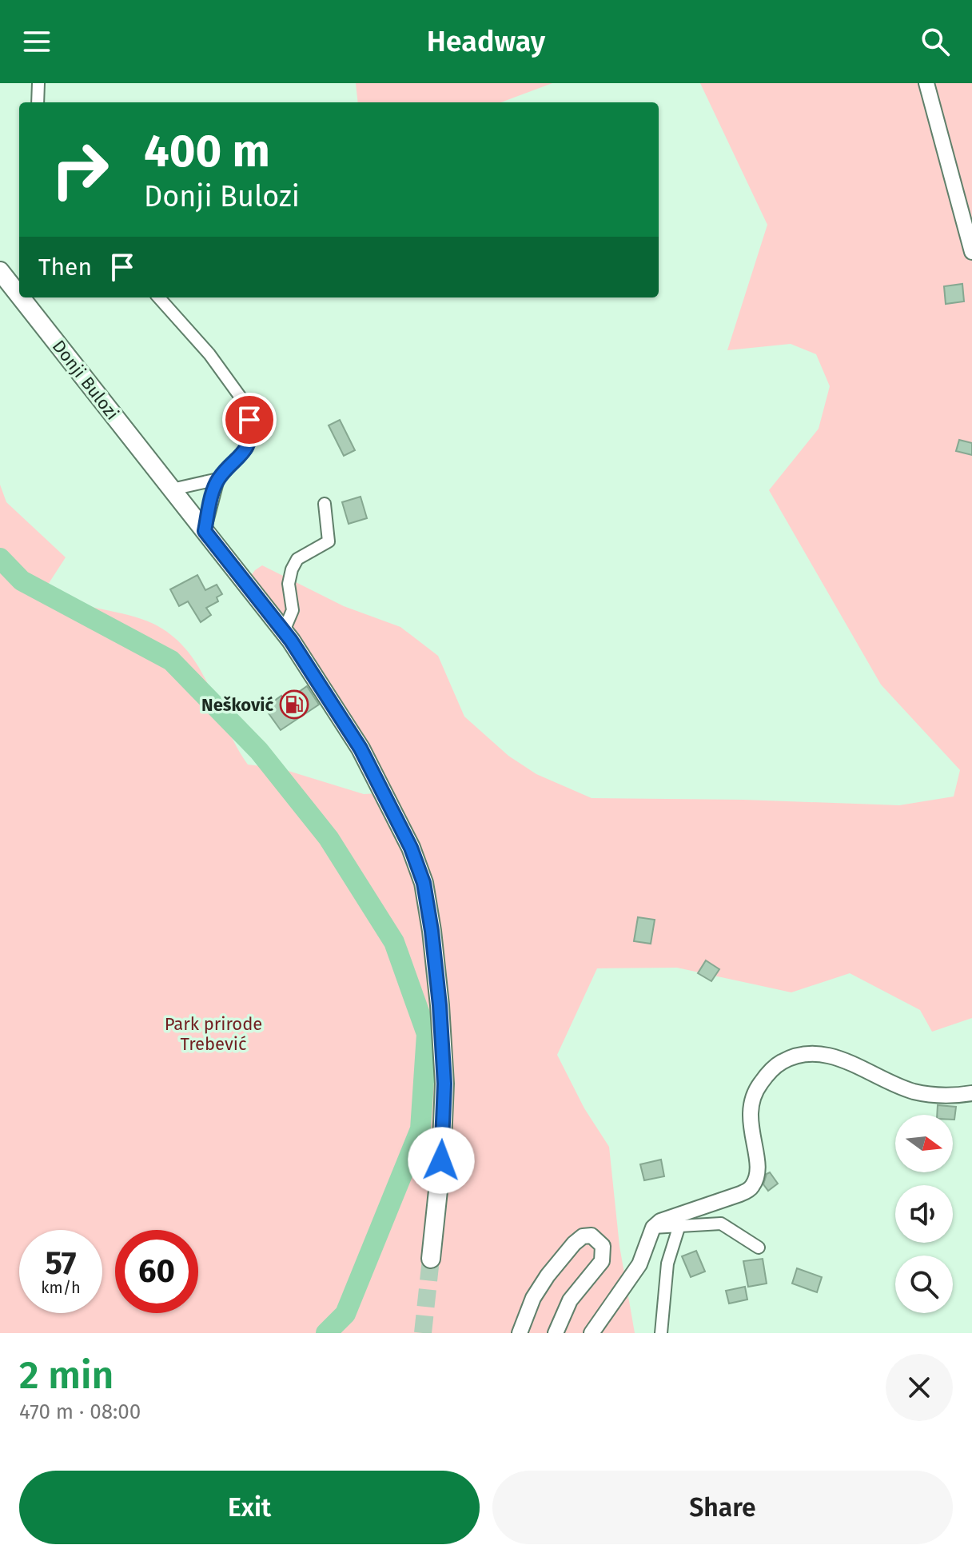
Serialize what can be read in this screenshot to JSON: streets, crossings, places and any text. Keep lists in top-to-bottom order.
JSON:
{
  "streets": {
    "main road": ["Donji Bulozi"]
  },
  "parks": ["Park prirode Trebević"],
  "places": {
    "fuel station": ["Nešković"]
  },
  "north": "right",
  "page": {
    "header": "Headway",
    "turn": ["400 m", "Donji Bulozi"],
    "then": "Then",
    "speed": "57 km/h",
    "limit": "60",
    "heading": ["2 min", "470 m · 08:00"],
    "buttons": ["Exit", "Share"]
  }
}
